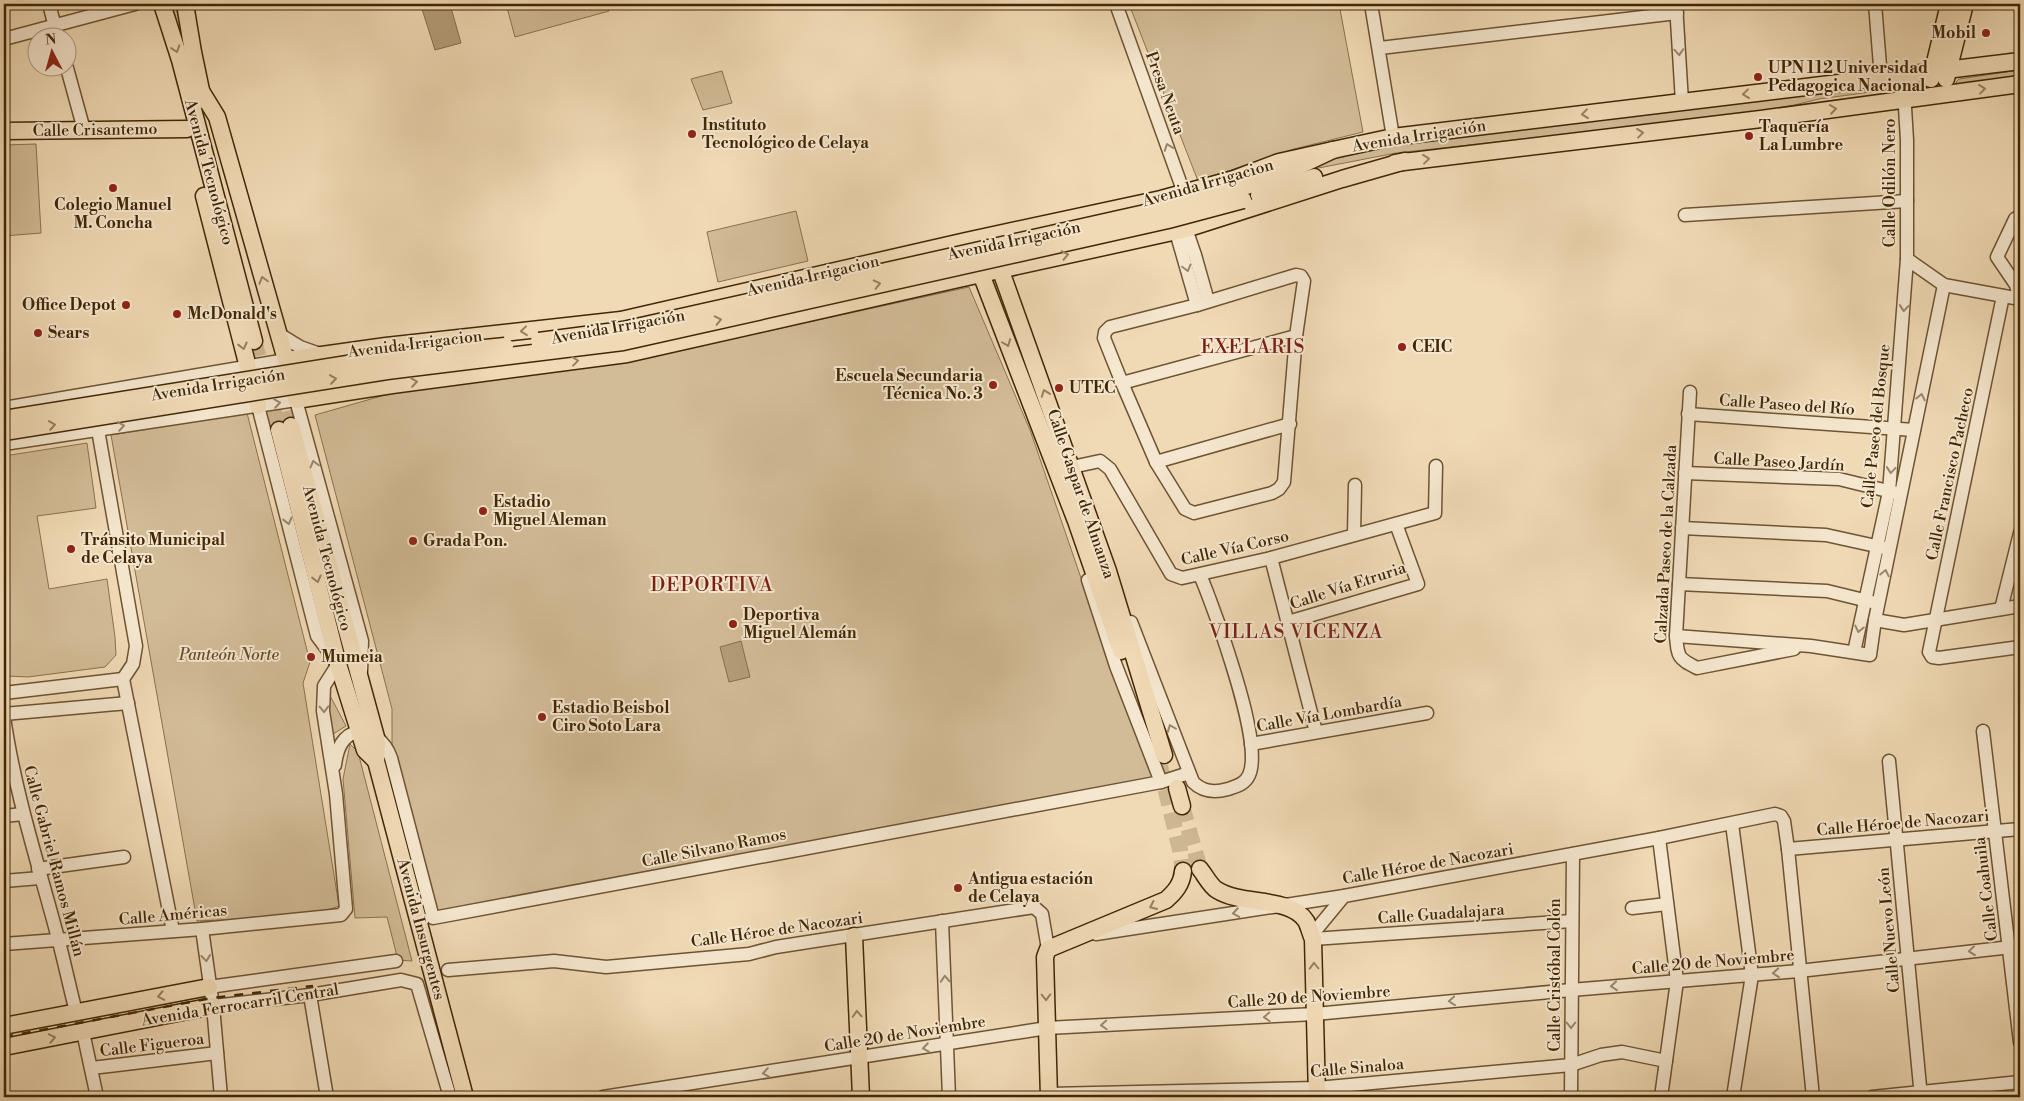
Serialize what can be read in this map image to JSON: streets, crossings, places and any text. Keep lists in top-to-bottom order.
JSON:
{
  "streets": {
    "main road": [
      "Calle Crisantemo",
      "Avenida Irrigación",
      "Avenida Tecnológico",
      "Avenida Irrigacion",
      "Calle Gaspar de Almanza",
      "Avenida Insurgentes",
      "Avenida Ferrocarril Central"
    ],
    "street": [
      "Presa Neuta",
      "Calle Odilón Nero",
      "Calle Paseo del Río",
      "Calle Paseo del Bosque",
      "Calle Paseo Jardín",
      "Calle Francisco Pacheco",
      "Calzada Paseo de la Calzada",
      "Calle Vía Corso",
      "Calle Vía Etruria",
      "Calle Vía Lombardía",
      "Calle Héroe de Nacozari",
      "Calle Silvano Ramos",
      "Calle Gabriel Ramos Millán",
      "Calle Coahuila",
      "Calle Guadalajara",
      "Calle Américas",
      "Calle Nuevo León",
      "Calle 20 de Noviembre",
      "Calle Cristóbal Colón",
      "Calle Figueroa",
      "Calle Sinaloa"
    ]
  },
  "crossings": [
    ["Presa Neuta", "Avenida Irrigacion"],
    ["Avenida Irrigación", "Avenida Irrigacion"],
    ["Avenida Irrigación", "Calle Odilón Nero"],
    ["Avenida Tecnológico", "Calle Silvano Ramos"],
    ["Avenida Tecnológico", "Avenida Insurgentes"],
    ["Avenida Irrigacion", "Calle Gaspar de Almanza"],
    ["Calle Odilón Nero", "Calle Paseo del Bosque"],
    ["Calle Odilón Nero", "Calle Francisco Pacheco"],
    ["Calle Paseo del Río", "Calle Paseo del Bosque"],
    ["Calle Paseo del Río", "Calzada Paseo de la Calzada"],
    ["Calle Paseo del Bosque", "Calle Paseo Jardín"],
    ["Calle Paseo Jardín", "Calzada Paseo de la Calzada"],
    ["Calle Gaspar de Almanza", "Calle Vía Corso"],
    ["Calle Vía Corso", "Calle Vía Etruria"],
    ["Calle Vía Lombardía", "Calle Silvano Ramos"],
    ["Calle Héroe de Nacozari", "Calle Coahuila"],
    ["Calle Héroe de Nacozari", "Calle Nuevo León"],
    ["Calle Héroe de Nacozari", "Calle Cristóbal Colón"],
    ["Calle Gabriel Ramos Millán", "Calle Américas"],
    ["Calle Gabriel Ramos Millán", "Avenida Ferrocarril Central"],
    ["Calle Coahuila", "Calle 20 de Noviembre"],
    ["Calle Guadalajara", "Calle Cristóbal Colón"],
    ["Calle Nuevo León", "Calle 20 de Noviembre"],
    ["Calle 20 de Noviembre", "Calle Cristóbal Colón"],
    ["Calle Cristóbal Colón", "Calle Sinaloa"]
  ],
  "one_way": ["Presa Neuta", "Calle 20 de Noviembre"],
  "districts": ["EXELARIS", "DEPORTIVA", "VILLAS VICENZA"],
  "parks": ["Panteón Norte"],
  "places": [
    "Mobil",
    "UPN 112 Universidad Pedagogica Nacional",
    "Instituto Tecnológico de Celaya",
    "Taquería La Lumbre",
    "Colegio Manuel M. Concha",
    "Office Depot",
    "McDonald's",
    "Sears",
    "CEIC",
    "Escuela Secundaria Técnica No. 3",
    "UTEC",
    "Estadio Miguel Aleman",
    "Grada Pon.",
    "Tránsito Municipal de Celaya",
    "Deportiva Miguel Alemán",
    "Mumeia",
    "Estadio Beisbol Ciro Soto Lara",
    "Antigua estación de Celaya"
  ],
  "north": "top"
}
